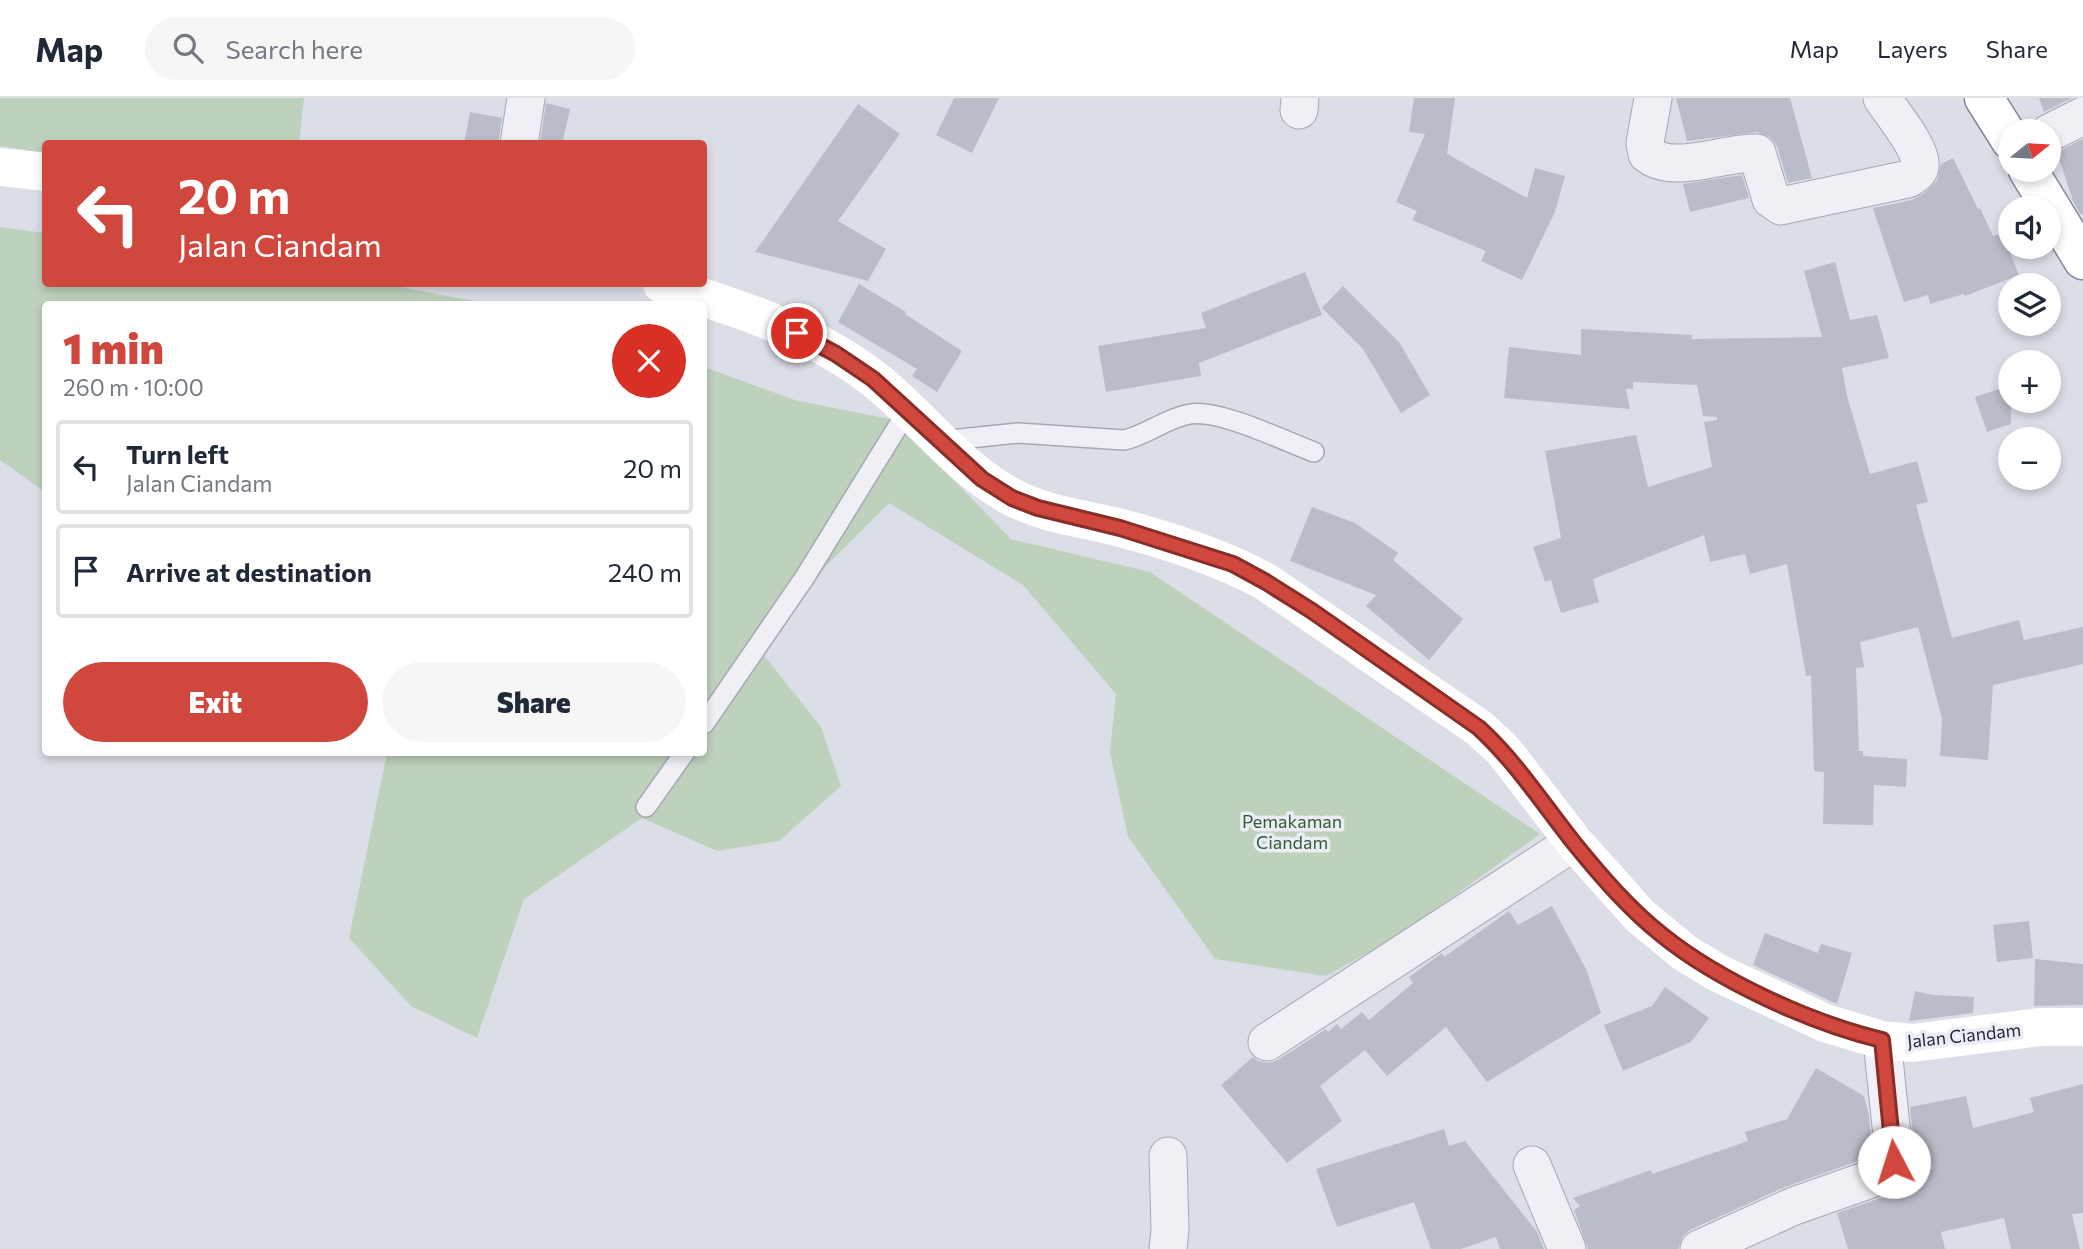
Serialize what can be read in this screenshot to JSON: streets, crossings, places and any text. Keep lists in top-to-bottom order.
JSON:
{
  "streets": {
    "main road": ["Jalan Ciandam"]
  },
  "parks": ["Pemakaman Ciandam"],
  "north": "right",
  "page": {
    "header": "Map",
    "search": "Search here",
    "nav": ["Map", "Layers", "Share"],
    "map_buttons": ["+", "−"],
    "turn": ["20 m", "Jalan Ciandam"],
    "heading": ["1 min", "260 m · 10:00"],
    "list": [
      {
        "name": "Turn left",
        "note": "Jalan Ciandam",
        "value": "20 m"
      },
      {
        "name": "Arrive at destination",
        "value": "240 m"
      }
    ],
    "buttons": ["Exit", "Share"]
  }
}
